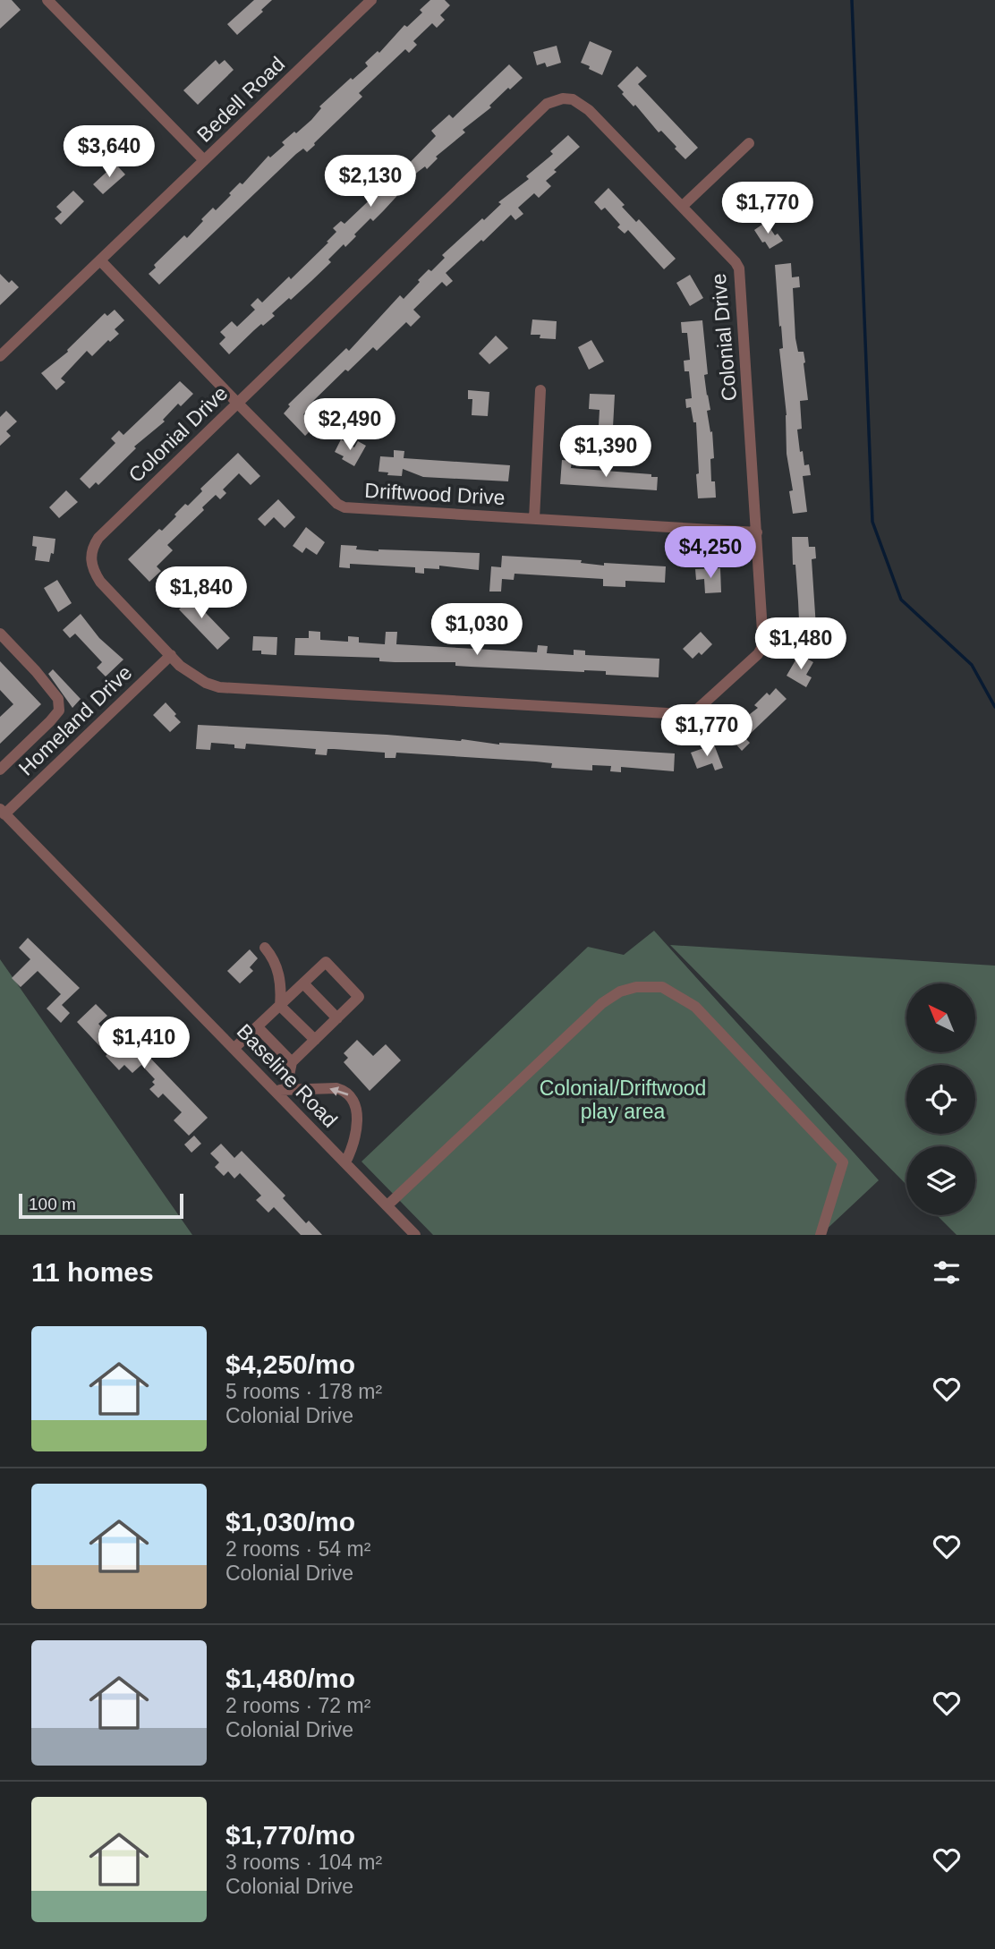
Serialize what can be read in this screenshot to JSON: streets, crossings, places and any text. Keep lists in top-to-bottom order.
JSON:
{
  "streets": {
    "street": [
      "Bedell Road",
      "Colonial Drive",
      "Driftwood Drive",
      "Homeland Drive",
      "Baseline Road"
    ]
  },
  "crossings": [
    ["Bedell Road", "Driftwood Drive"],
    ["Colonial Drive", "Driftwood Drive"],
    ["Colonial Drive", "Homeland Drive"],
    ["Homeland Drive", "Baseline Road"]
  ],
  "parks": ["Colonial/Driftwood play area"],
  "scale_bar": "100 m",
  "north": "top left",
  "page": {
    "price": [
      "$3,640",
      "$2,130",
      "$1,770",
      "$2,490",
      "$1,390",
      "$4,250",
      "$1,840",
      "$1,030",
      "$1,480",
      "$1,770",
      "$1,410"
    ],
    "scale": "100 m",
    "heading": "11 homes",
    "list": [
      {
        "name": "$4,250/mo",
        "note": "5 rooms · 178 m² · Colonial Drive"
      },
      {
        "name": "$1,030/mo",
        "note": "2 rooms · 54 m² · Colonial Drive"
      },
      {
        "name": "$1,480/mo",
        "note": "2 rooms · 72 m² · Colonial Drive"
      },
      {
        "name": "$1,770/mo",
        "note": "3 rooms · 104 m² · Colonial Drive"
      }
    ]
  }
}
